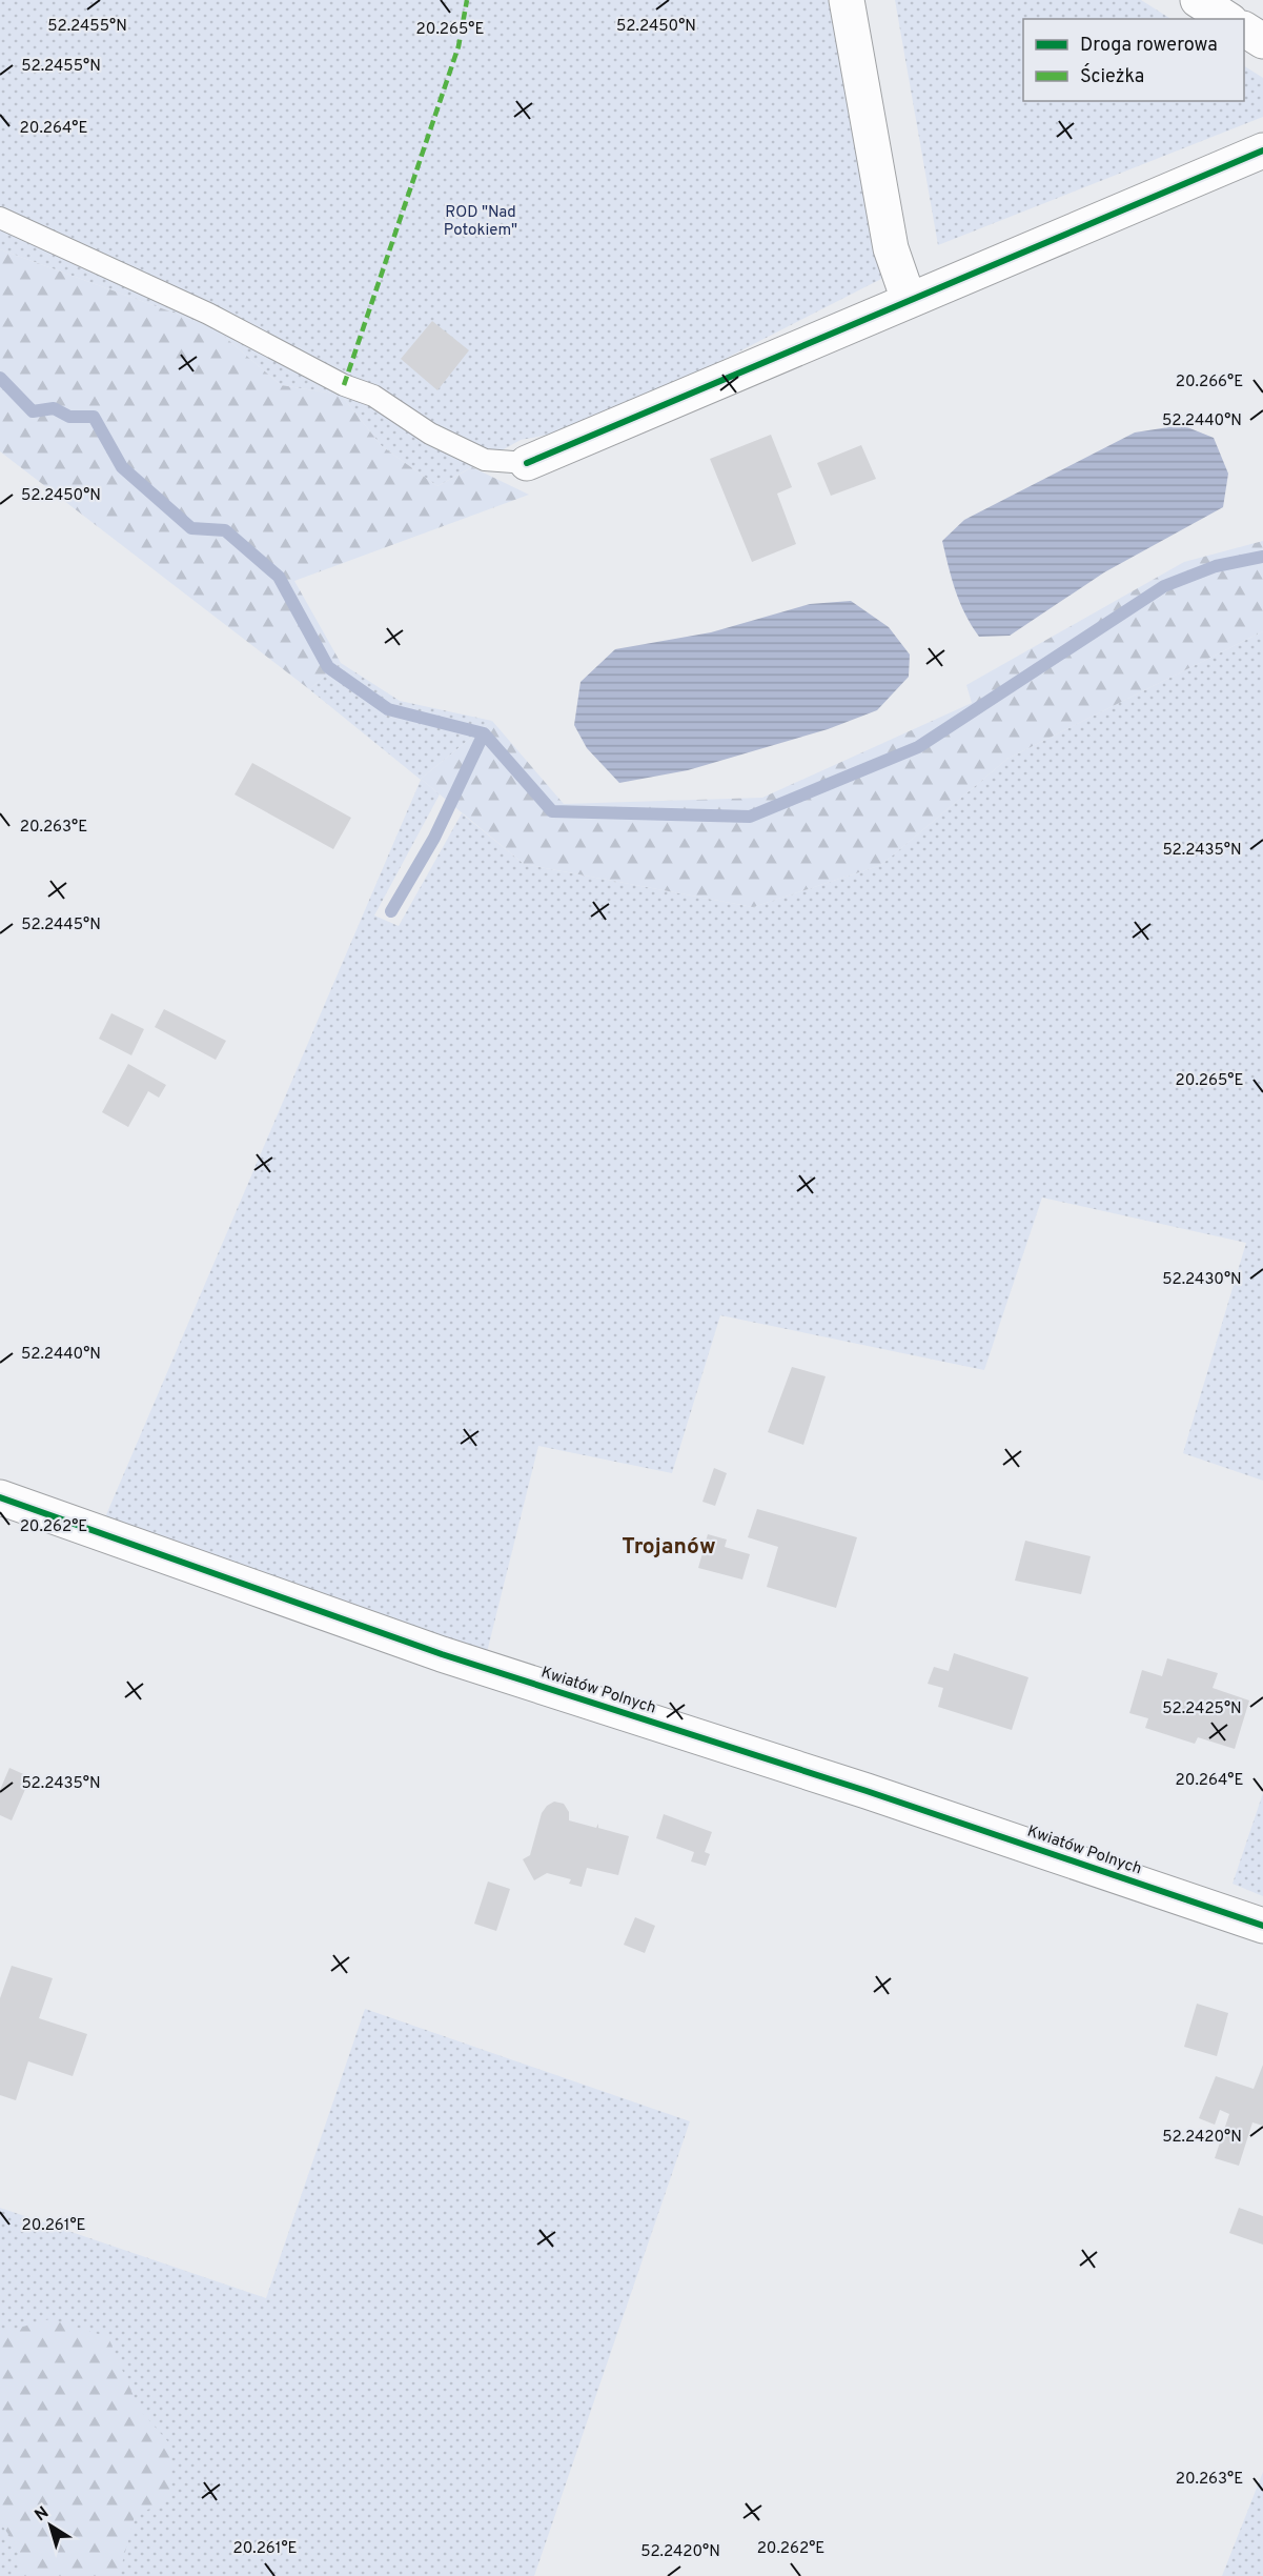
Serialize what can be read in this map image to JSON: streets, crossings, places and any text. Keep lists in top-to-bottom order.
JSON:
{
  "streets": {
    "street": ["Kwiatów Polnych"]
  },
  "districts": ["Trojanów"],
  "parks": ["ROD \"Nad Potokiem\""],
  "legend": ["Droga rowerowa", "Ścieżka"],
  "north": "top left",
  "coordinates": [
    "52.2455°N",
    "52.2450°N",
    "20.265°E",
    "20.264°E",
    "20.266°E",
    "52.2440°N",
    "20.263°E",
    "52.2435°N",
    "52.2445°N",
    "52.2430°N",
    "20.262°E",
    "52.2425°N",
    "52.2420°N",
    "20.261°E"
  ]
}
